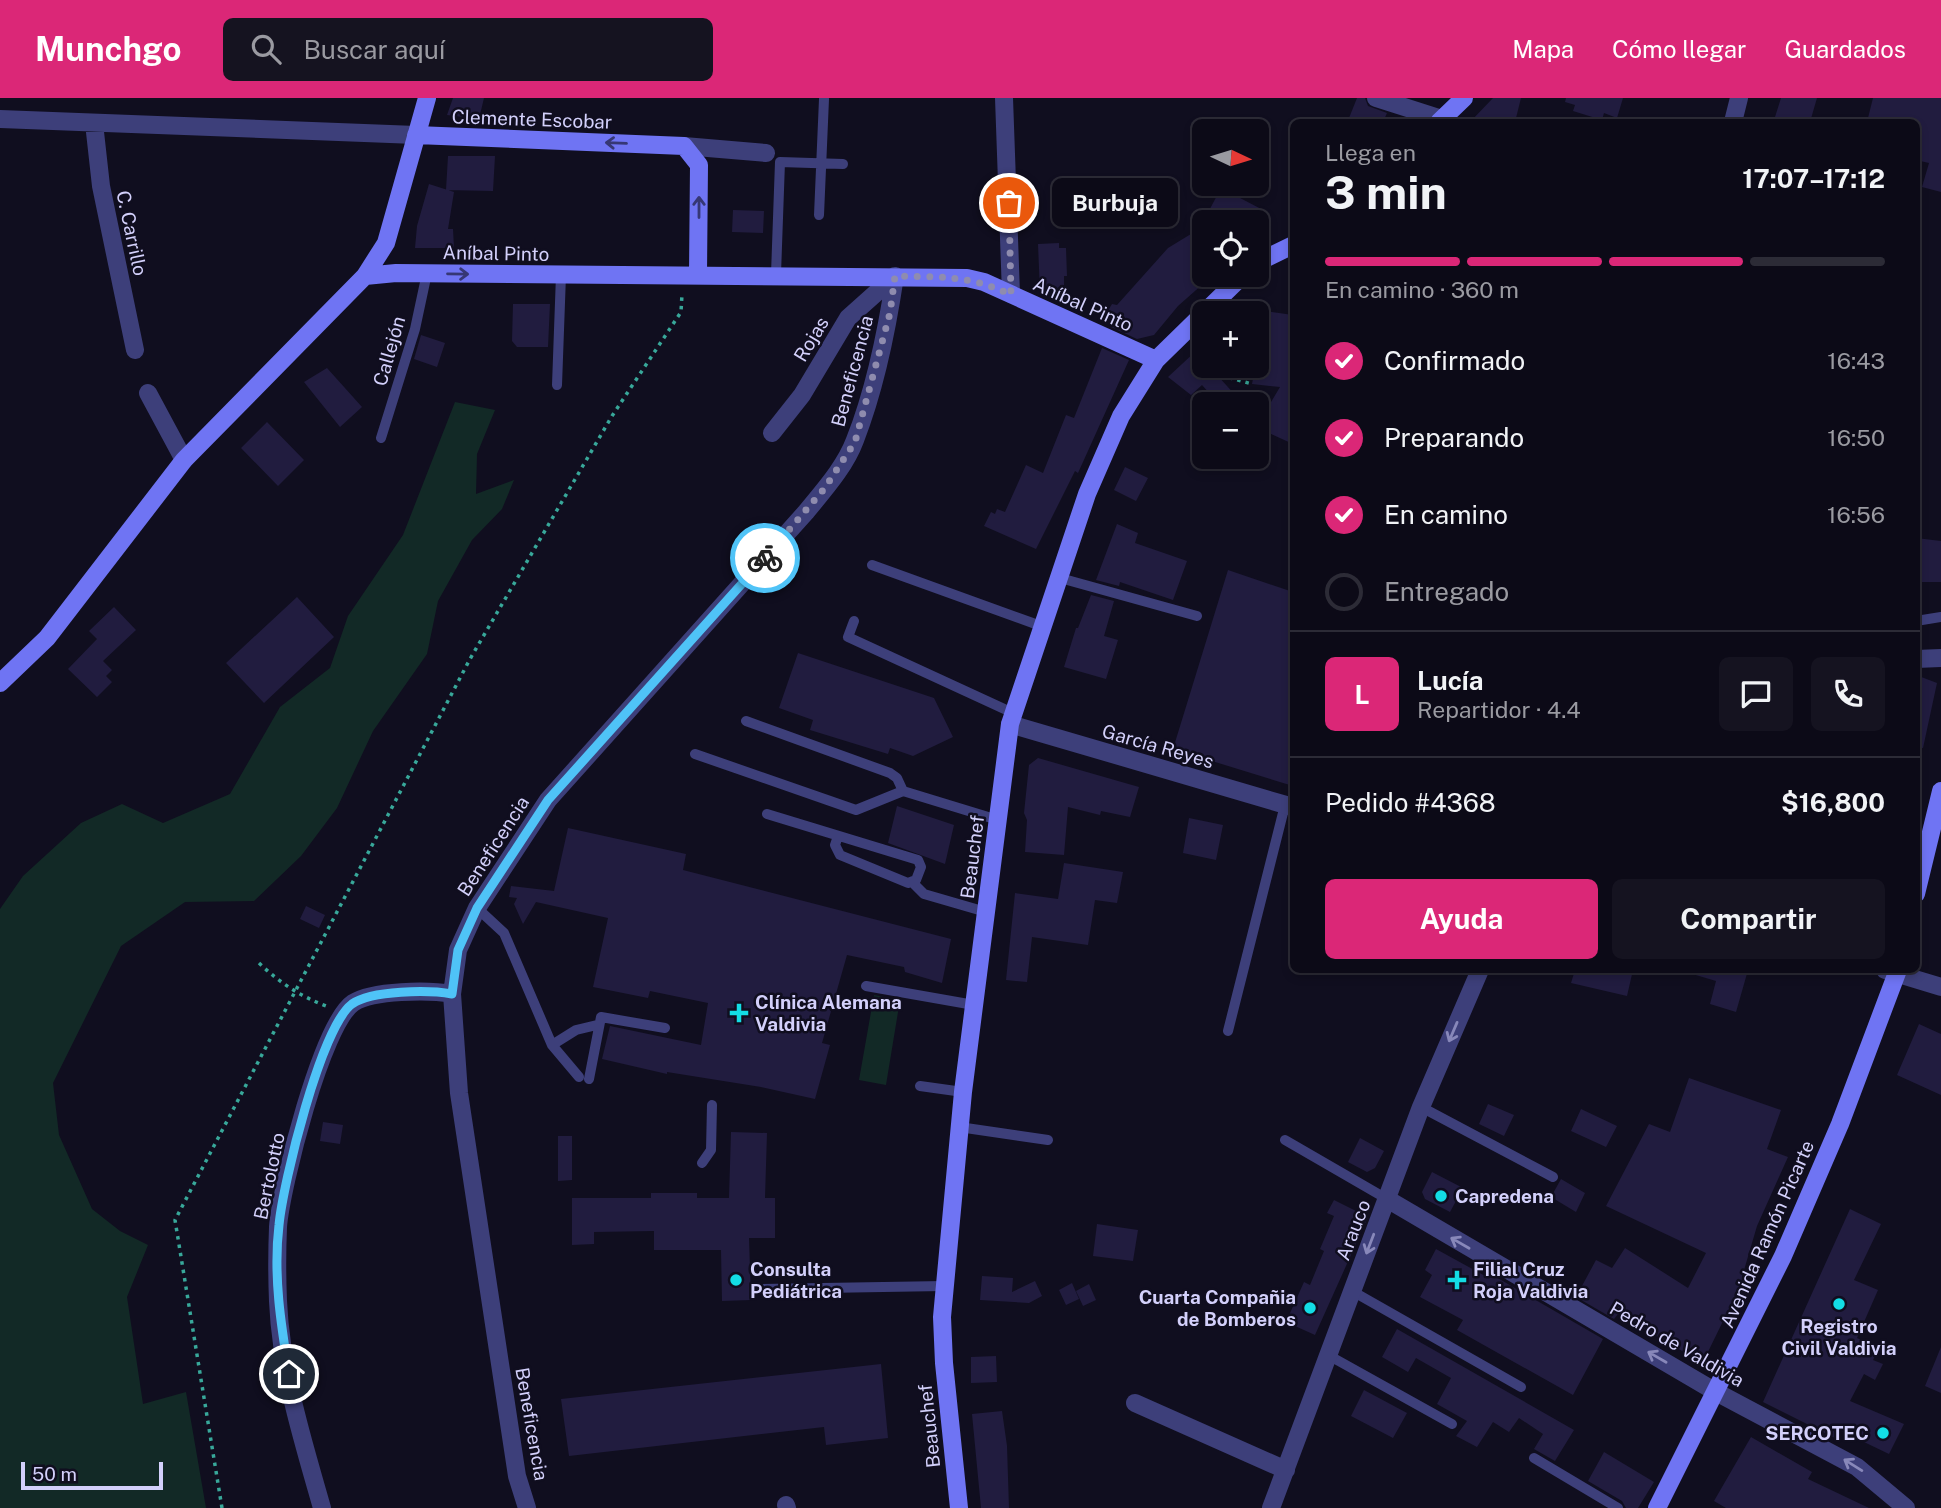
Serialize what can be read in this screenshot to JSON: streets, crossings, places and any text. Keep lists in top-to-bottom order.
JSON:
{
  "streets": {
    "main road": [
      "Clemente Escobar",
      "Aníbal Pinto",
      "Beauchef",
      "Avenida Ramón Picarte"
    ],
    "street": [
      "C. Carrillo",
      "Rojas",
      "Beneficencia",
      "García Reyes",
      "Bertolotto",
      "Arauco",
      "Pedro de Valdivia"
    ],
    "lane": ["Callejón"]
  },
  "crossings": [
    ["Clemente Escobar", "C. Carrillo"],
    ["Aníbal Pinto", "Rojas"],
    ["Aníbal Pinto", "Callejón"],
    ["Aníbal Pinto", "Beneficencia"],
    ["Aníbal Pinto", "Beauchef"],
    ["Rojas", "Beneficencia"],
    ["García Reyes", "Beauchef"],
    ["Arauco", "Pedro de Valdivia"],
    ["Avenida Ramón Picarte", "Pedro de Valdivia"]
  ],
  "one_way": ["Arauco", "Pedro de Valdivia"],
  "places": {
    "other": [
      "Burbuja",
      "Capredena",
      "Consulta Pediátrica",
      "Registro Civil Valdivia",
      "Cuarta Compañia de Bomberos",
      "SERCOTEC"
    ],
    "health": ["Clínica Alemana Valdivia", "Filial Cruz Roja Valdivia"]
  },
  "scale_bar": "50 m",
  "north": "right",
  "page": {
    "header": "Munchgo",
    "search": "Buscar aquí",
    "nav": ["Mapa", "Cómo llegar", "Guardados"],
    "map_buttons": ["+", "−"],
    "heading": ["3 min", "Llega en", "17:07–17:12"],
    "panel": [
      "Lucía",
      "Repartidor · 4.4",
      "Pedido #4368",
      "$16,800"
    ],
    "bubble": "Burbuja",
    "bar": "En camino · 360 m",
    "list": [
      ["Confirmado", "16:43"],
      ["Preparando", "16:50"],
      ["En camino", "16:56"],
      "Entregado"
    ],
    "round": "L",
    "buttons": ["Ayuda", "Compartir"],
    "scale": "50 m"
  }
}
